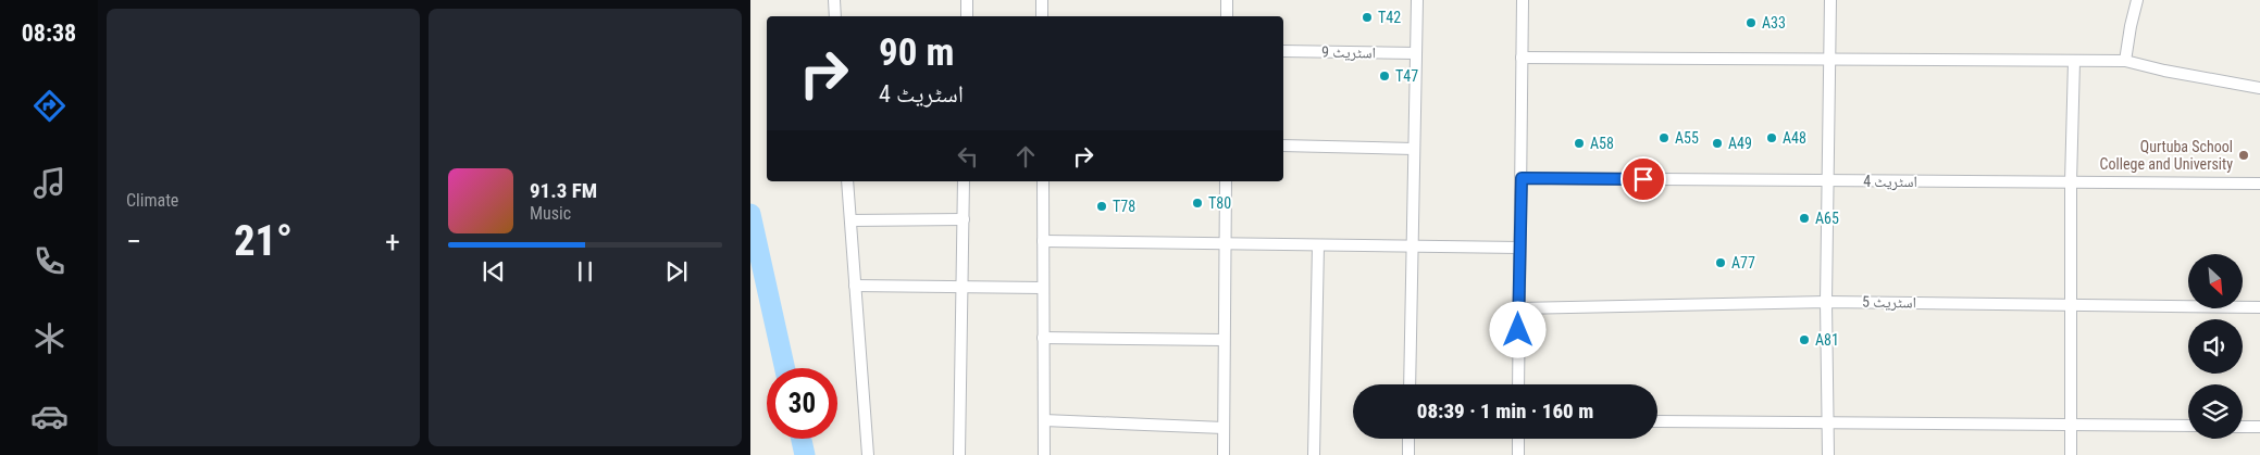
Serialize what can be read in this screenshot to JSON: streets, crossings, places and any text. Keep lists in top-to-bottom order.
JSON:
{
  "streets": {
    "street": ["اسٹریٹ 9", "اسٹریٹ 4", "اسٹریٹ 5"]
  },
  "places": [
    "T42",
    "A33",
    "T47",
    "A55",
    "A48",
    "A58",
    "A49",
    "Qurtuba School College and University",
    "T80",
    "T78",
    "A65",
    "A77",
    "A81"
  ],
  "north": "bottom right",
  "page": {
    "tabs": "08:38",
    "tile": "Climate",
    "turn": ["90 m", "اسٹریٹ 4"],
    "song": ["91.3 FM", "Music"],
    "heat": ["−", "21°", "+"],
    "limit": "30",
    "trip": "08:39 · 1 min · 160 m"
  }
}
